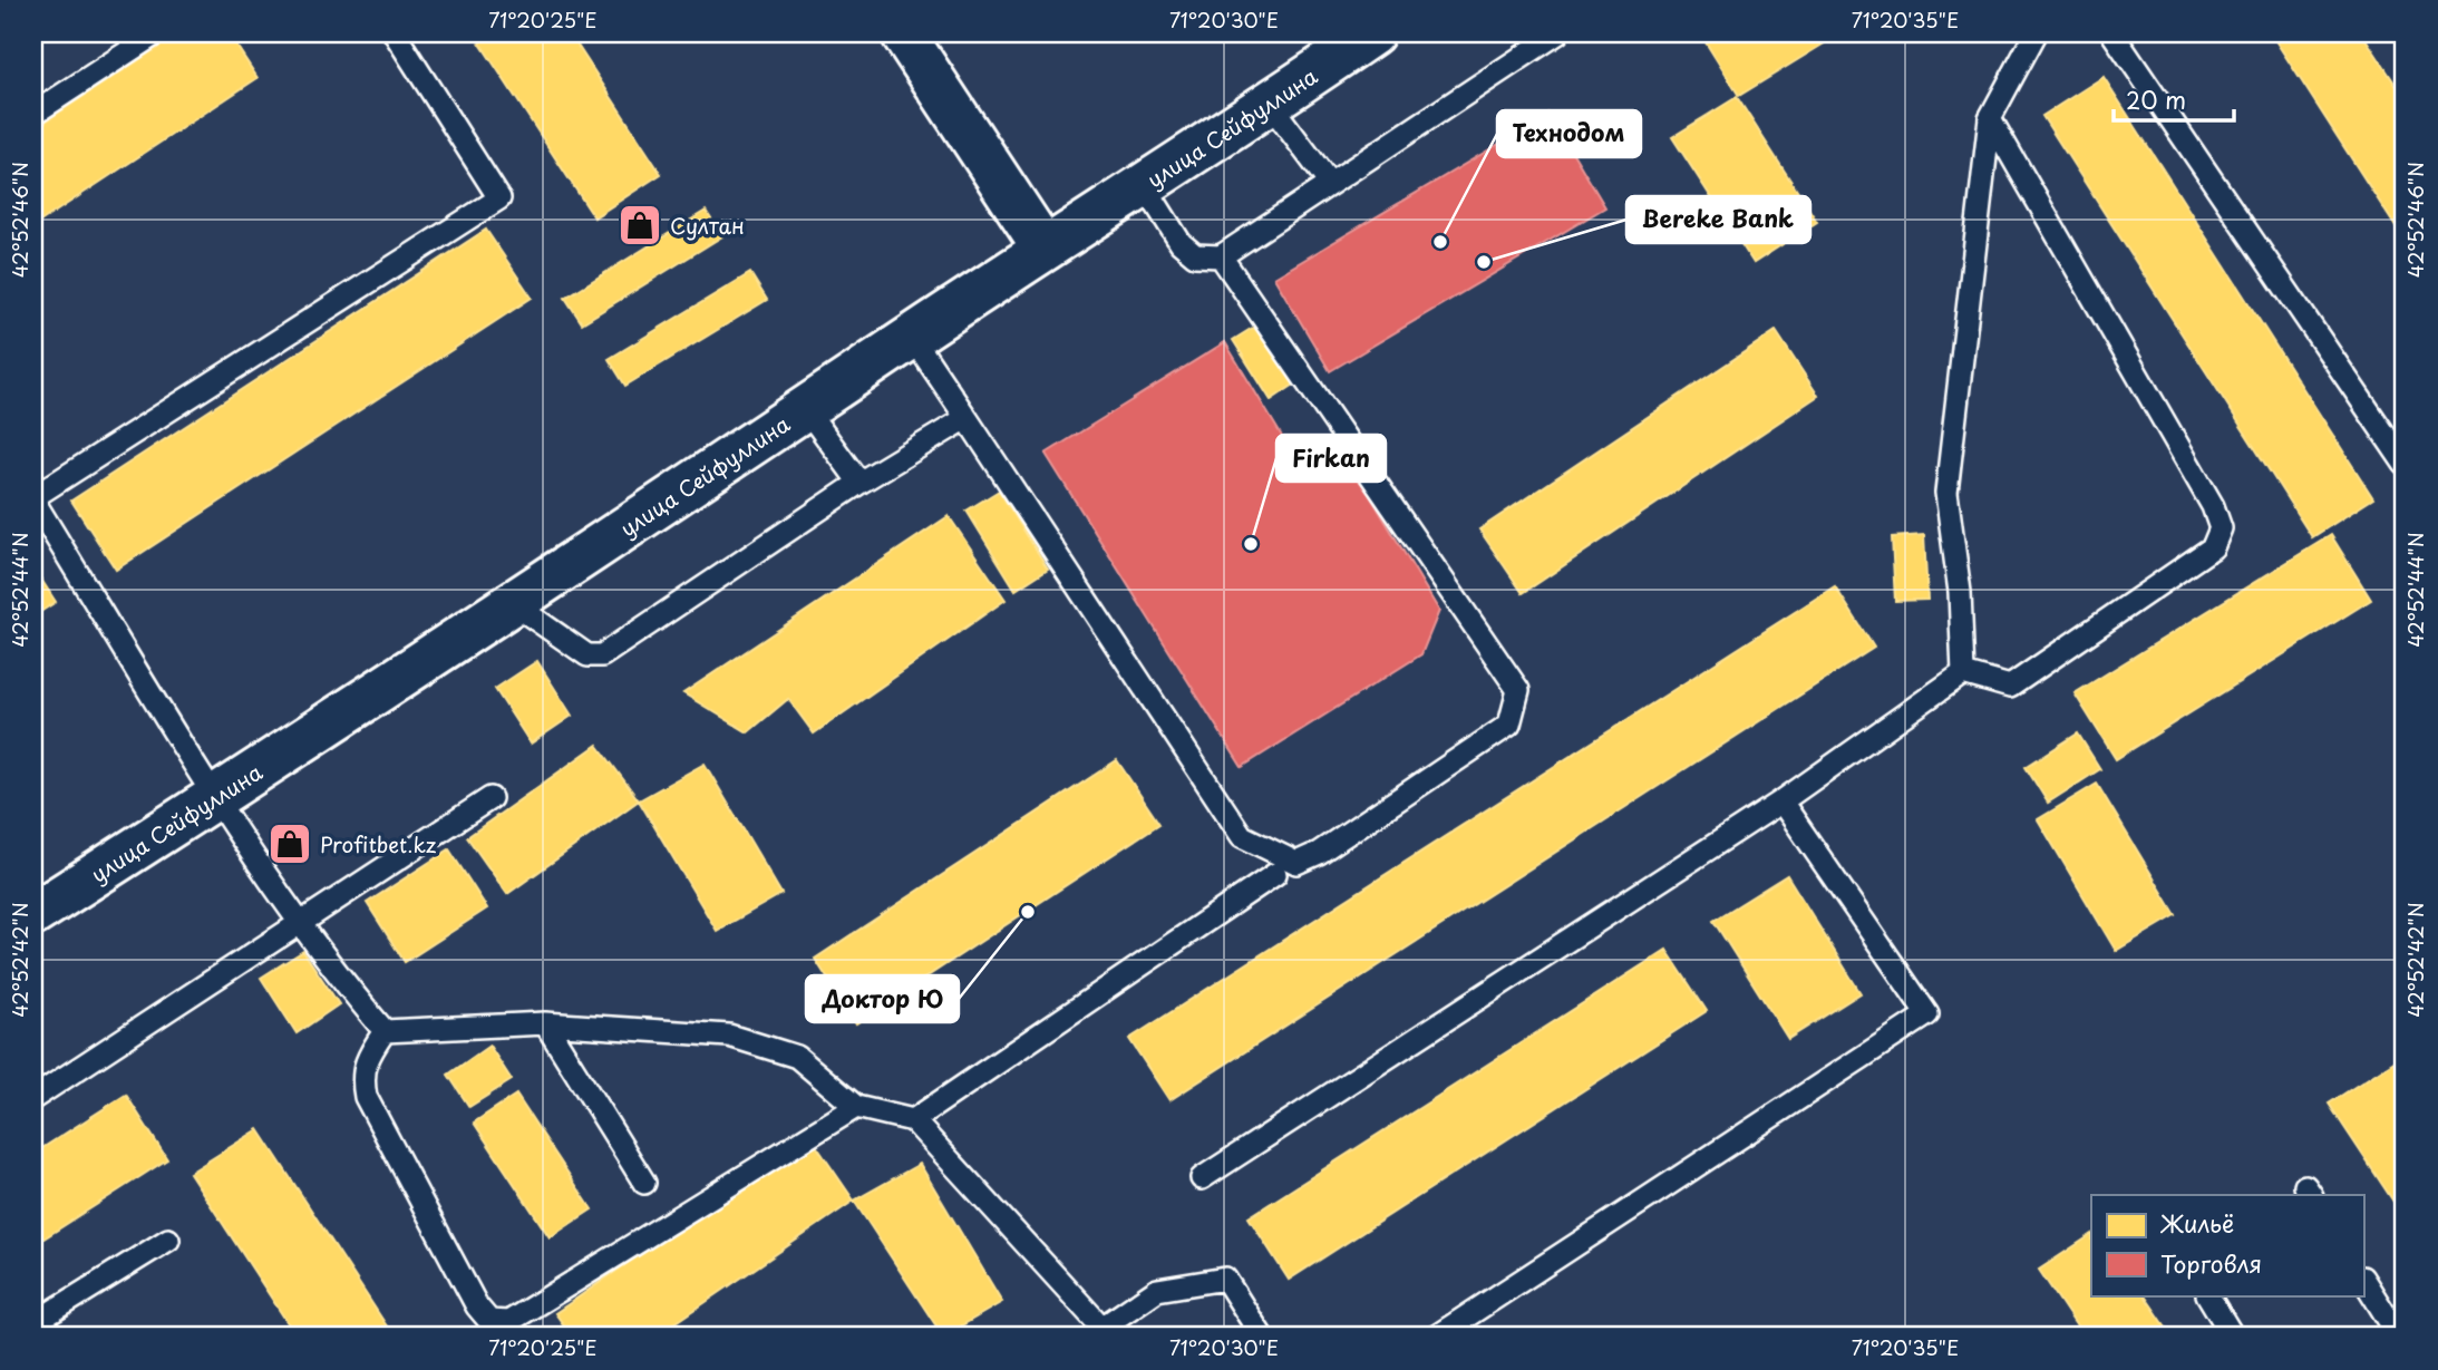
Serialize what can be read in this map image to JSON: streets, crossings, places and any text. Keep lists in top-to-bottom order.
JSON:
{
  "streets": {
    "street": ["улица Сейфуллина"]
  },
  "places": {
    "shop": ["Султан", "Profitbet.kz"],
    "other": [
      "Технодом",
      "Bereke Bank",
      "Firkan",
      "Доктор Ю"
    ]
  },
  "legend": ["Жильё", "Торговля"],
  "scale_bar": "20 m",
  "coordinates": [
    "71°20'25\"E",
    "71°20'30\"E",
    "71°20'35\"E",
    "42°52'46\"N",
    "42°52'44\"N",
    "42°52'42\"N"
  ]
}
